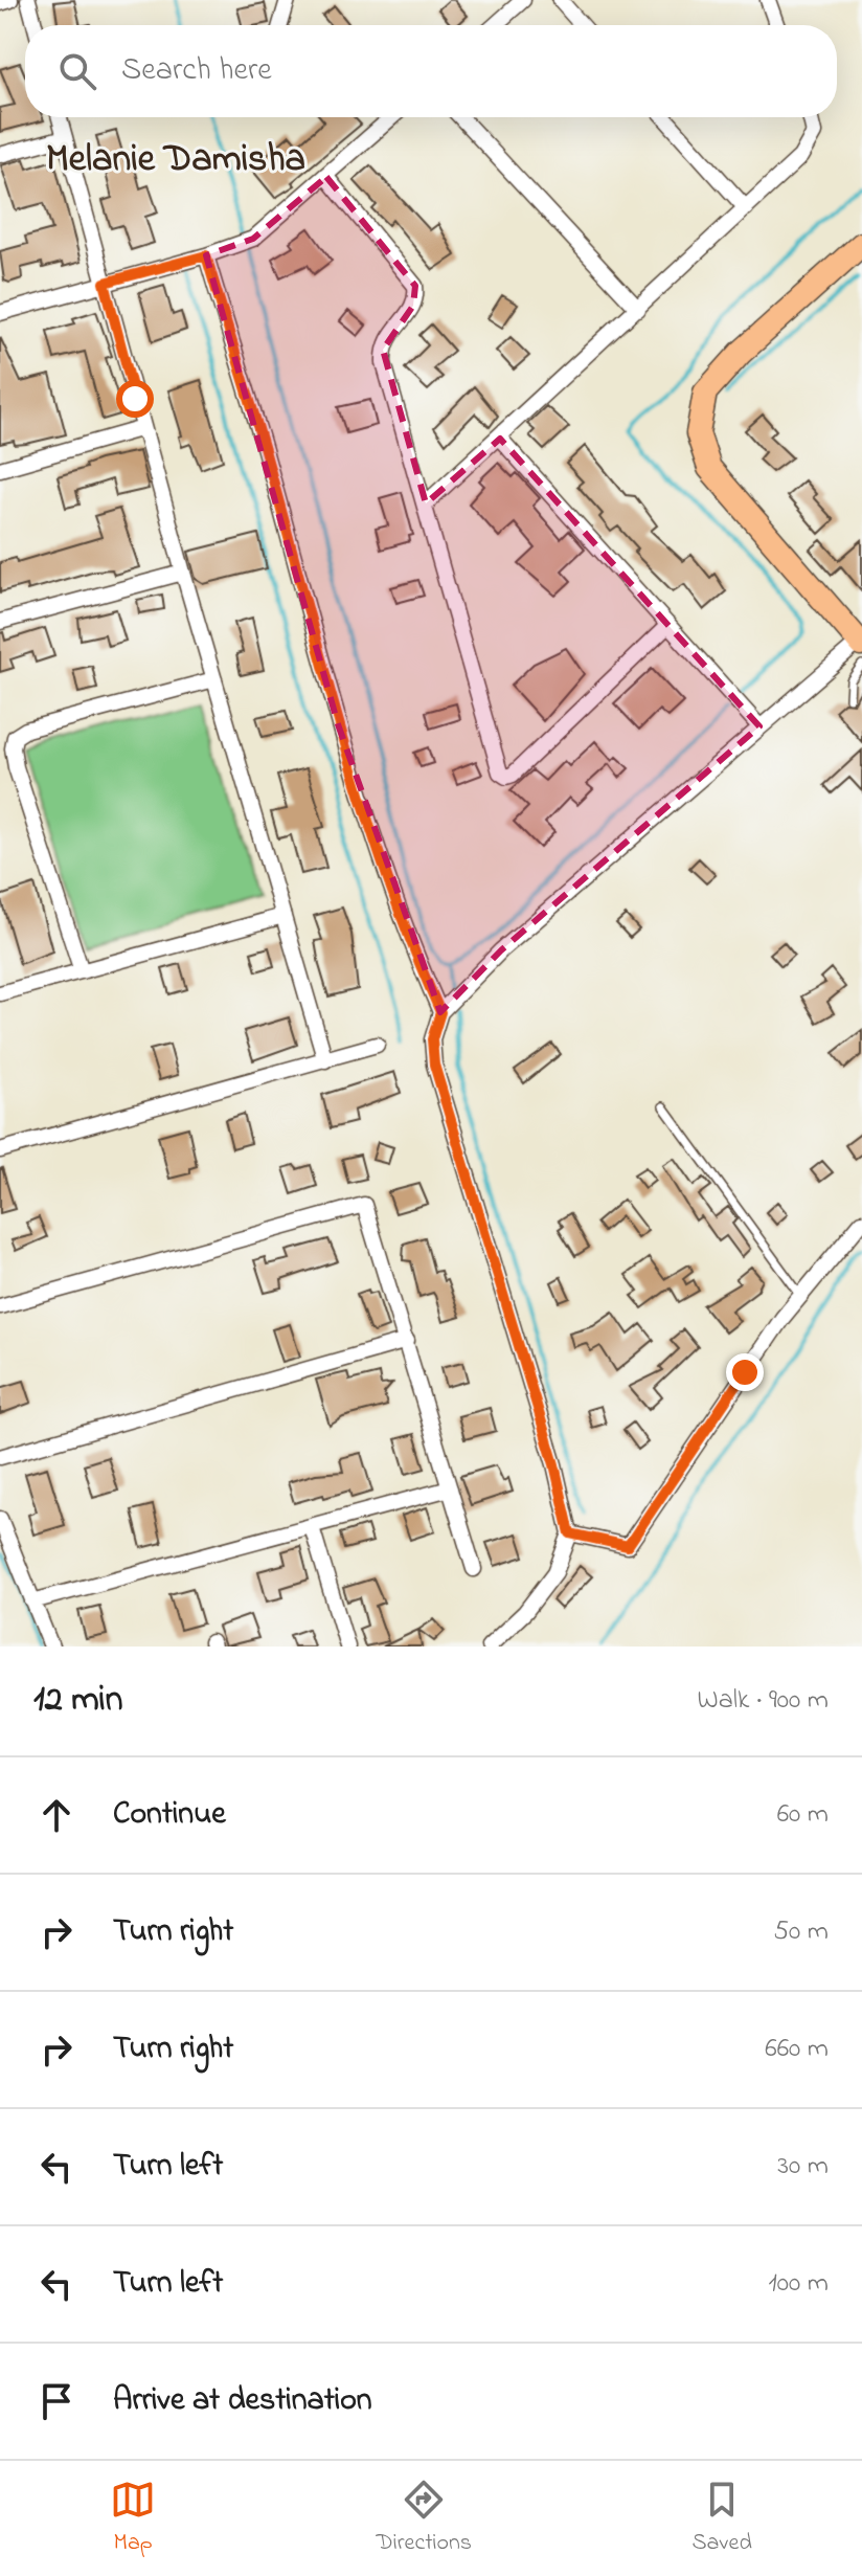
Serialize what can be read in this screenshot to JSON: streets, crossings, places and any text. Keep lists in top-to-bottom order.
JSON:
{
  "districts": ["Melanie Damisha"],
  "page": {
    "search": "Search here",
    "heading": ["12 min", "Walk · 900 m"],
    "list": [
      ["Continue", "60 m"],
      ["Turn right", "50 m"],
      ["Turn right", "660 m"],
      ["Turn left", "30 m"],
      ["Turn left", "100 m"],
      "Arrive at destination"
    ],
    "nav": ["Map", "Directions", "Saved"]
  }
}
